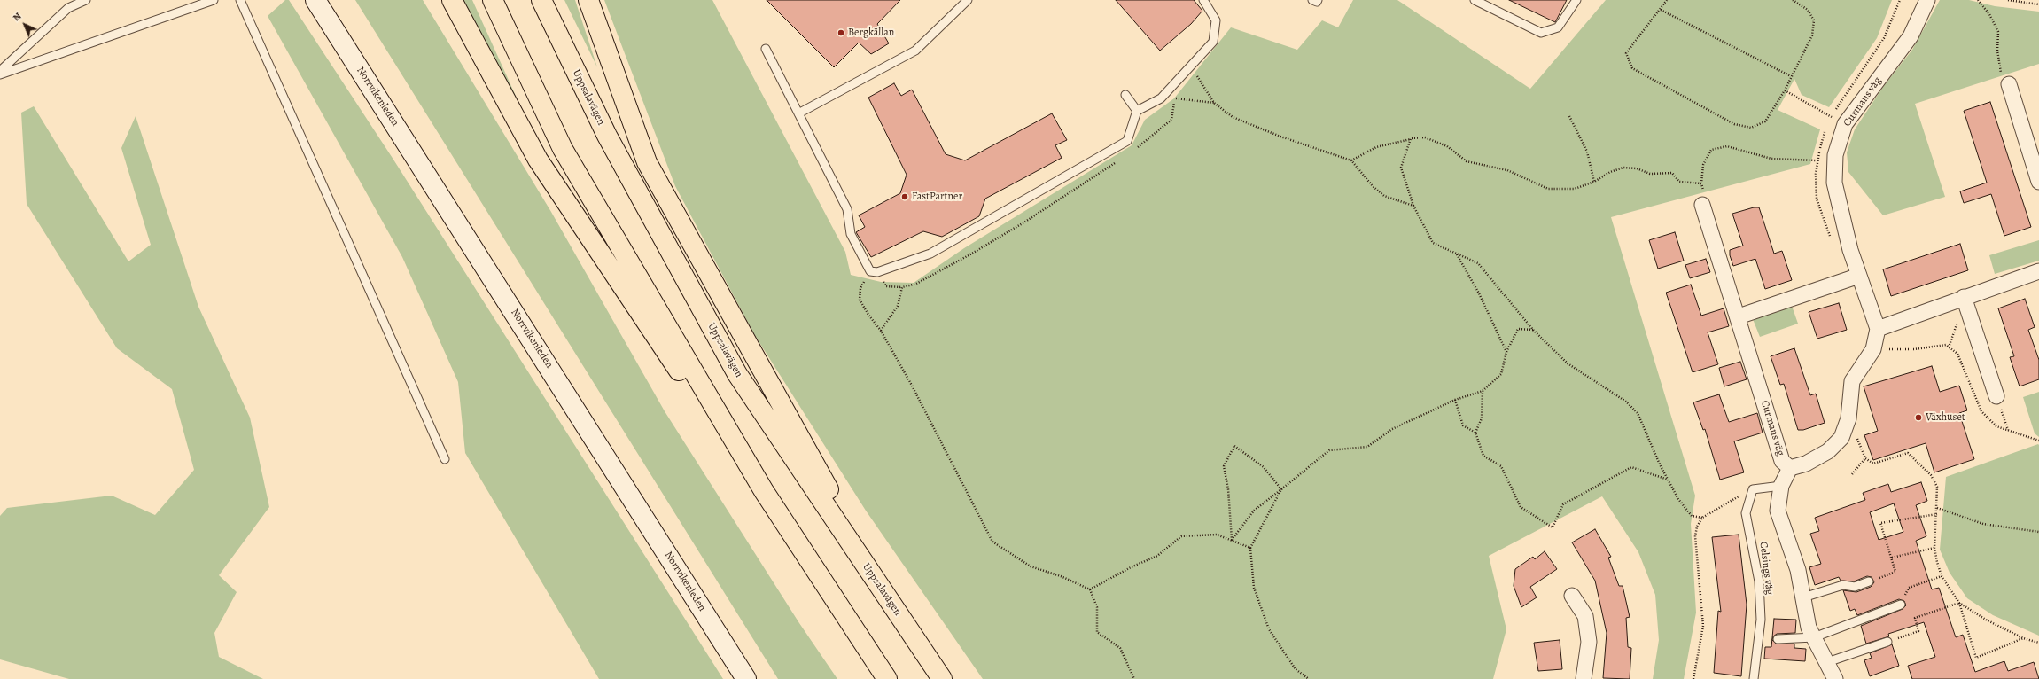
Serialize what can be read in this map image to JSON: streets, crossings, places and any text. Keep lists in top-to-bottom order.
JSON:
{
  "streets": {
    "highway": ["Uppsalavägen"],
    "main road": ["Norrvikenleden"],
    "street": ["Curmans väg"],
    "lane": ["Celsings väg"]
  },
  "places": ["Bergkällan", "FastPartner", "Växhuset"],
  "north": "top left"
}
